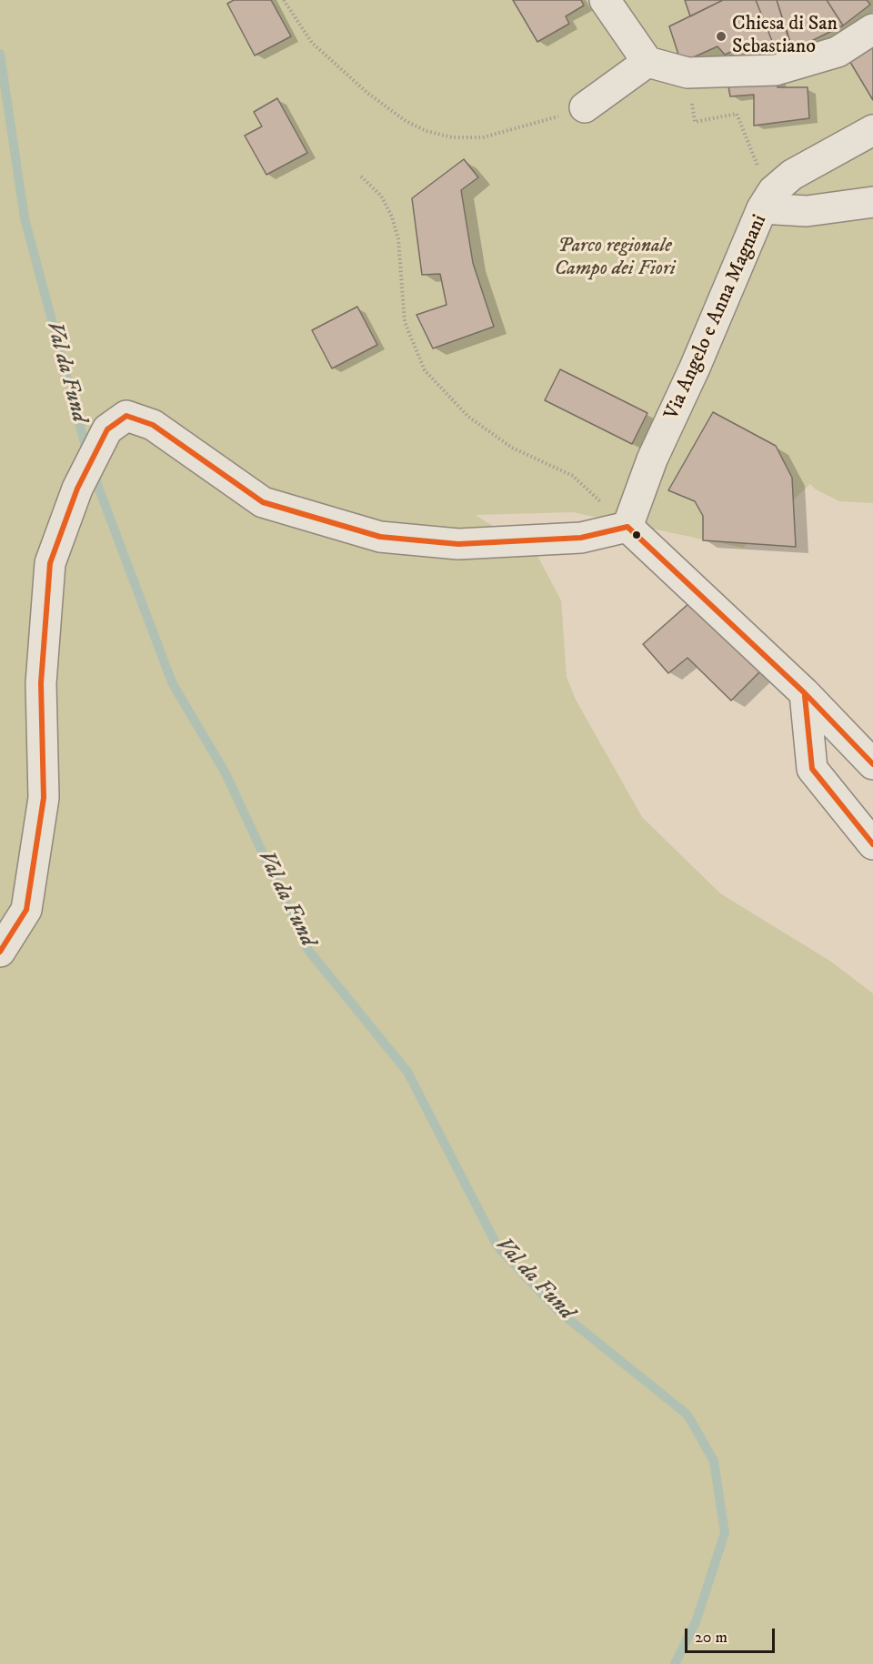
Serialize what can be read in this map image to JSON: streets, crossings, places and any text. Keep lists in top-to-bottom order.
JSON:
{
  "streets": {
    "street": ["Via Angelo e Anna Magnani"]
  },
  "water": ["Val da Fund"],
  "parks": ["Parco regionale Campo dei Fiori"],
  "places": ["Chiesa di San Sebastiano"],
  "scale_bar": "20 m"
}
